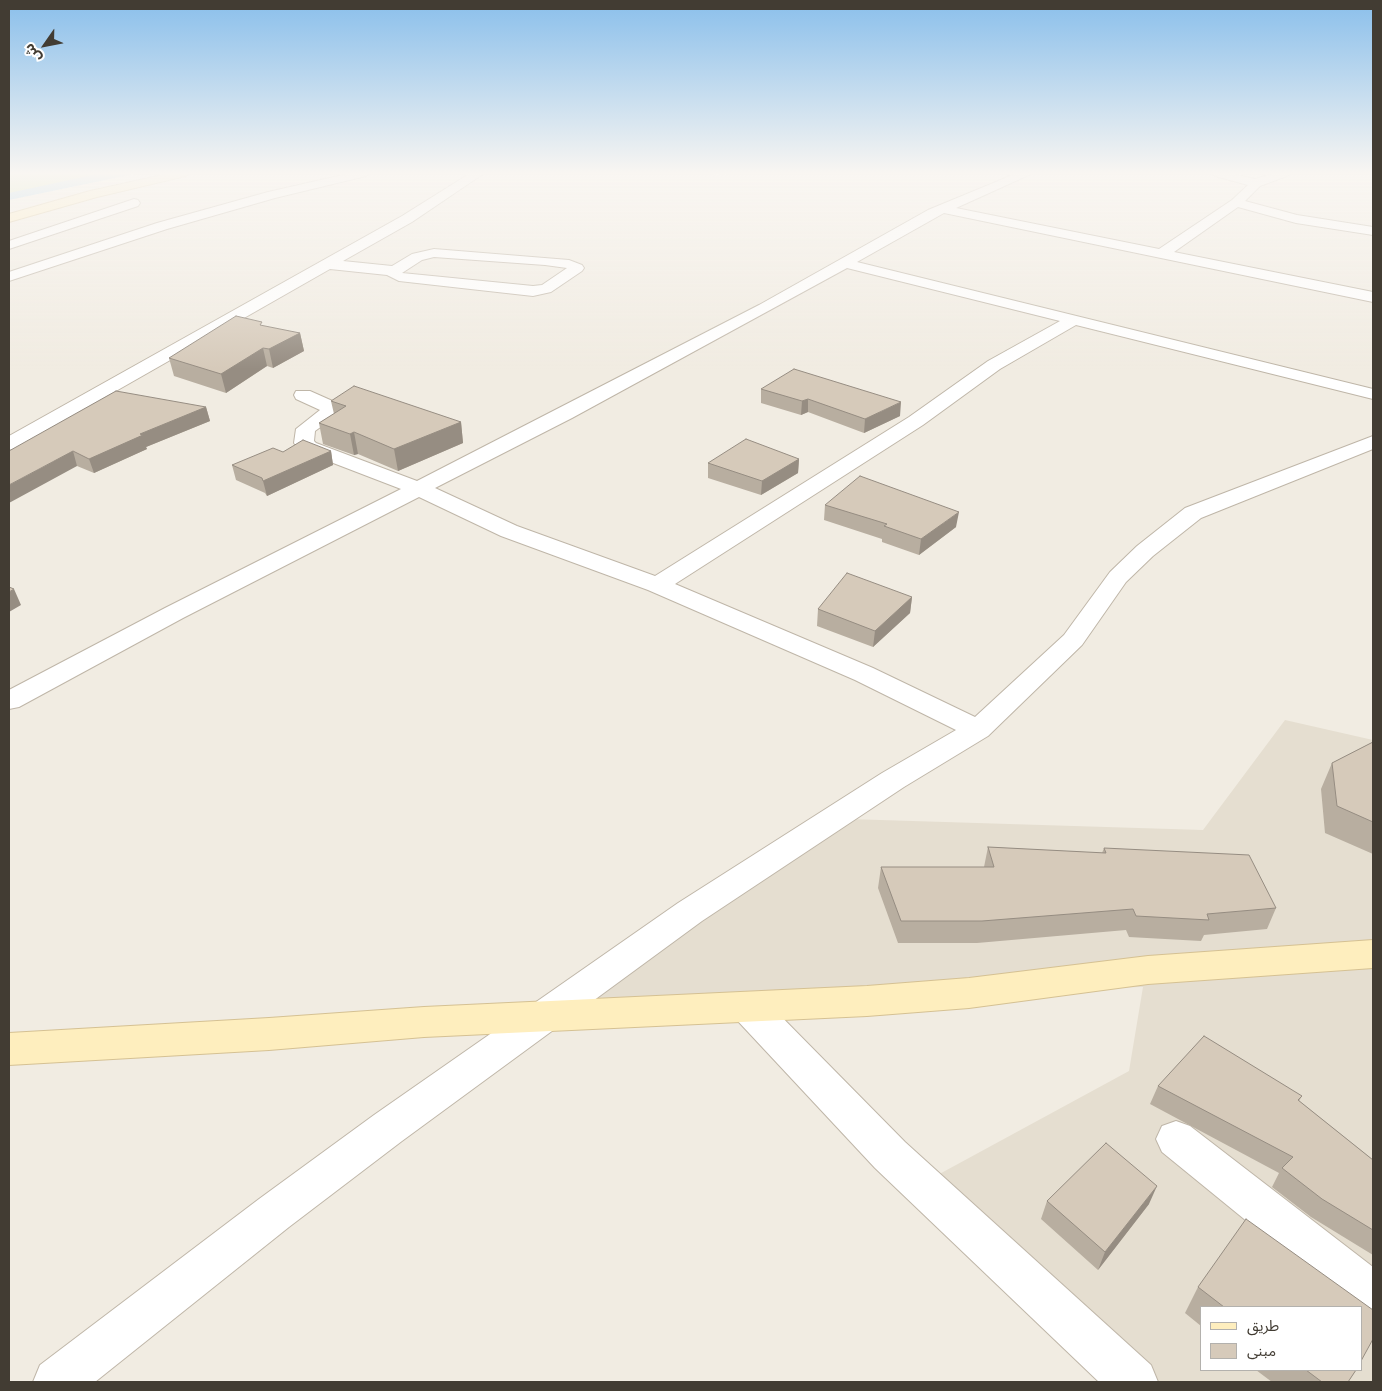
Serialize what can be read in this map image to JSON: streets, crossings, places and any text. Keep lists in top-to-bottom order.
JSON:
{
  "legend": ["طريق", "مبنى"],
  "north": "bottom left"
}
